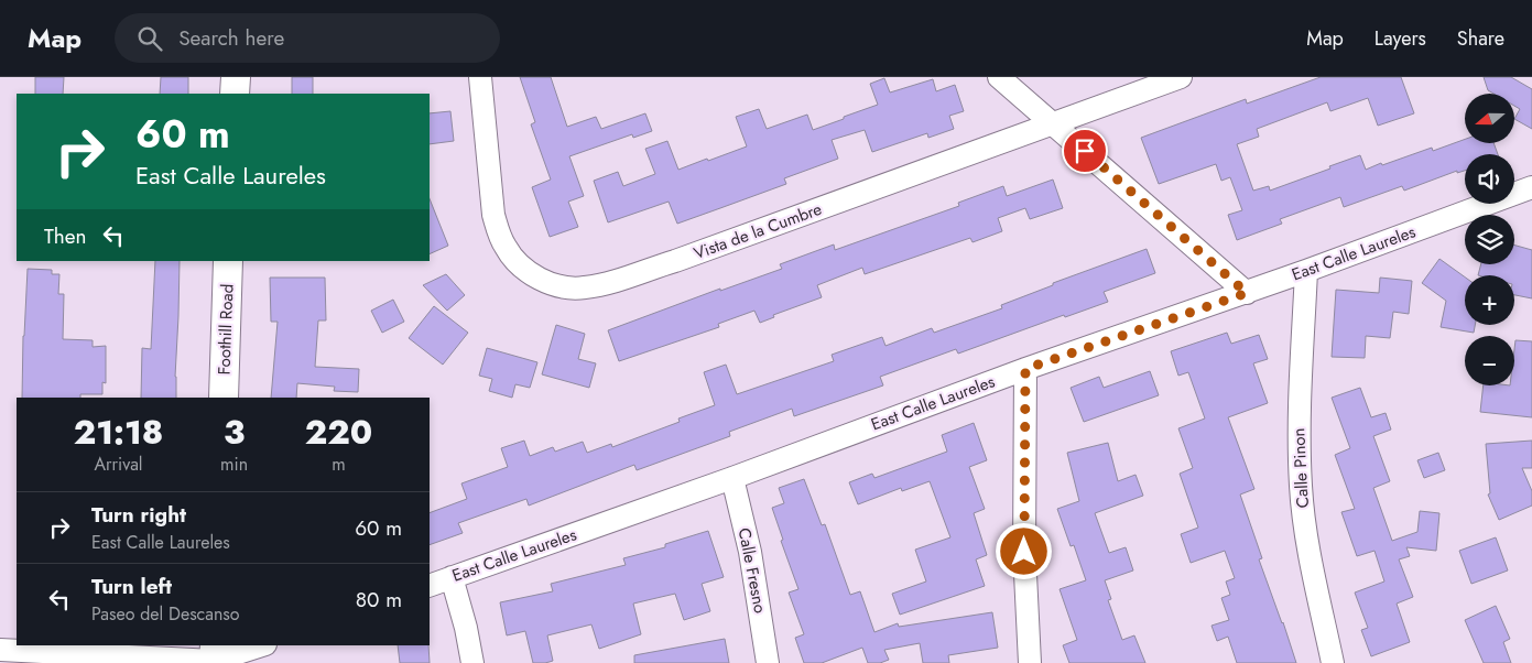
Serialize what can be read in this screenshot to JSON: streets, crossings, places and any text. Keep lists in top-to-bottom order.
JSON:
{
  "streets": {
    "main road": ["Foothill Road"],
    "street": [
      "Vista de la Cumbre",
      "East Calle Laureles",
      "Calle Pinon",
      "Calle Fresno"
    ]
  },
  "crossings": [
    ["East Calle Laureles", "Calle Pinon"],
    ["East Calle Laureles", "Calle Fresno"]
  ],
  "north": "left",
  "page": {
    "header": "Map",
    "search": "Search here",
    "nav": ["Map", "Layers", "Share"],
    "map_buttons": ["+", "−"],
    "turn": ["60 m", "East Calle Laureles"],
    "then": "Then",
    "eta": [
      "21:18",
      "Arrival",
      "3",
      "min",
      "220",
      "m"
    ],
    "list": [
      {
        "name": "Turn right",
        "note": "East Calle Laureles",
        "value": "60 m"
      },
      {
        "name": "Turn left",
        "note": "Paseo del Descanso",
        "value": "80 m"
      }
    ]
  }
}
